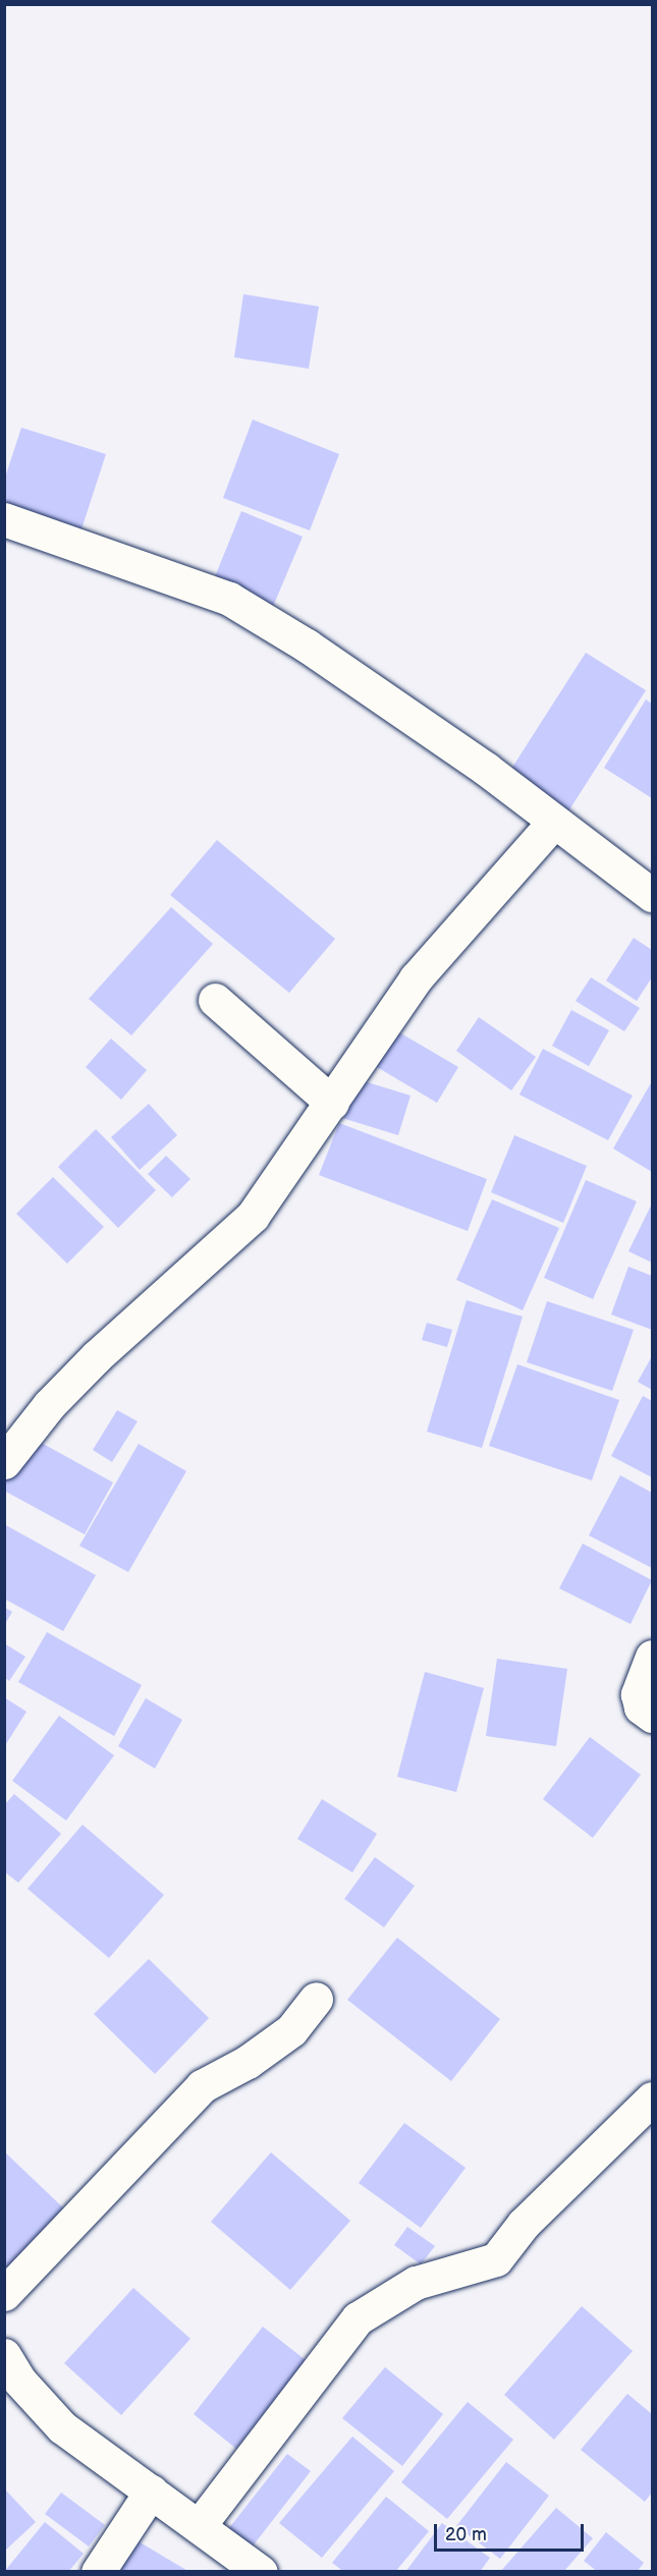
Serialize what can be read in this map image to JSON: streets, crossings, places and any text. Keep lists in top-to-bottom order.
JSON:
{
  "scale_bar": "20 m"
}
